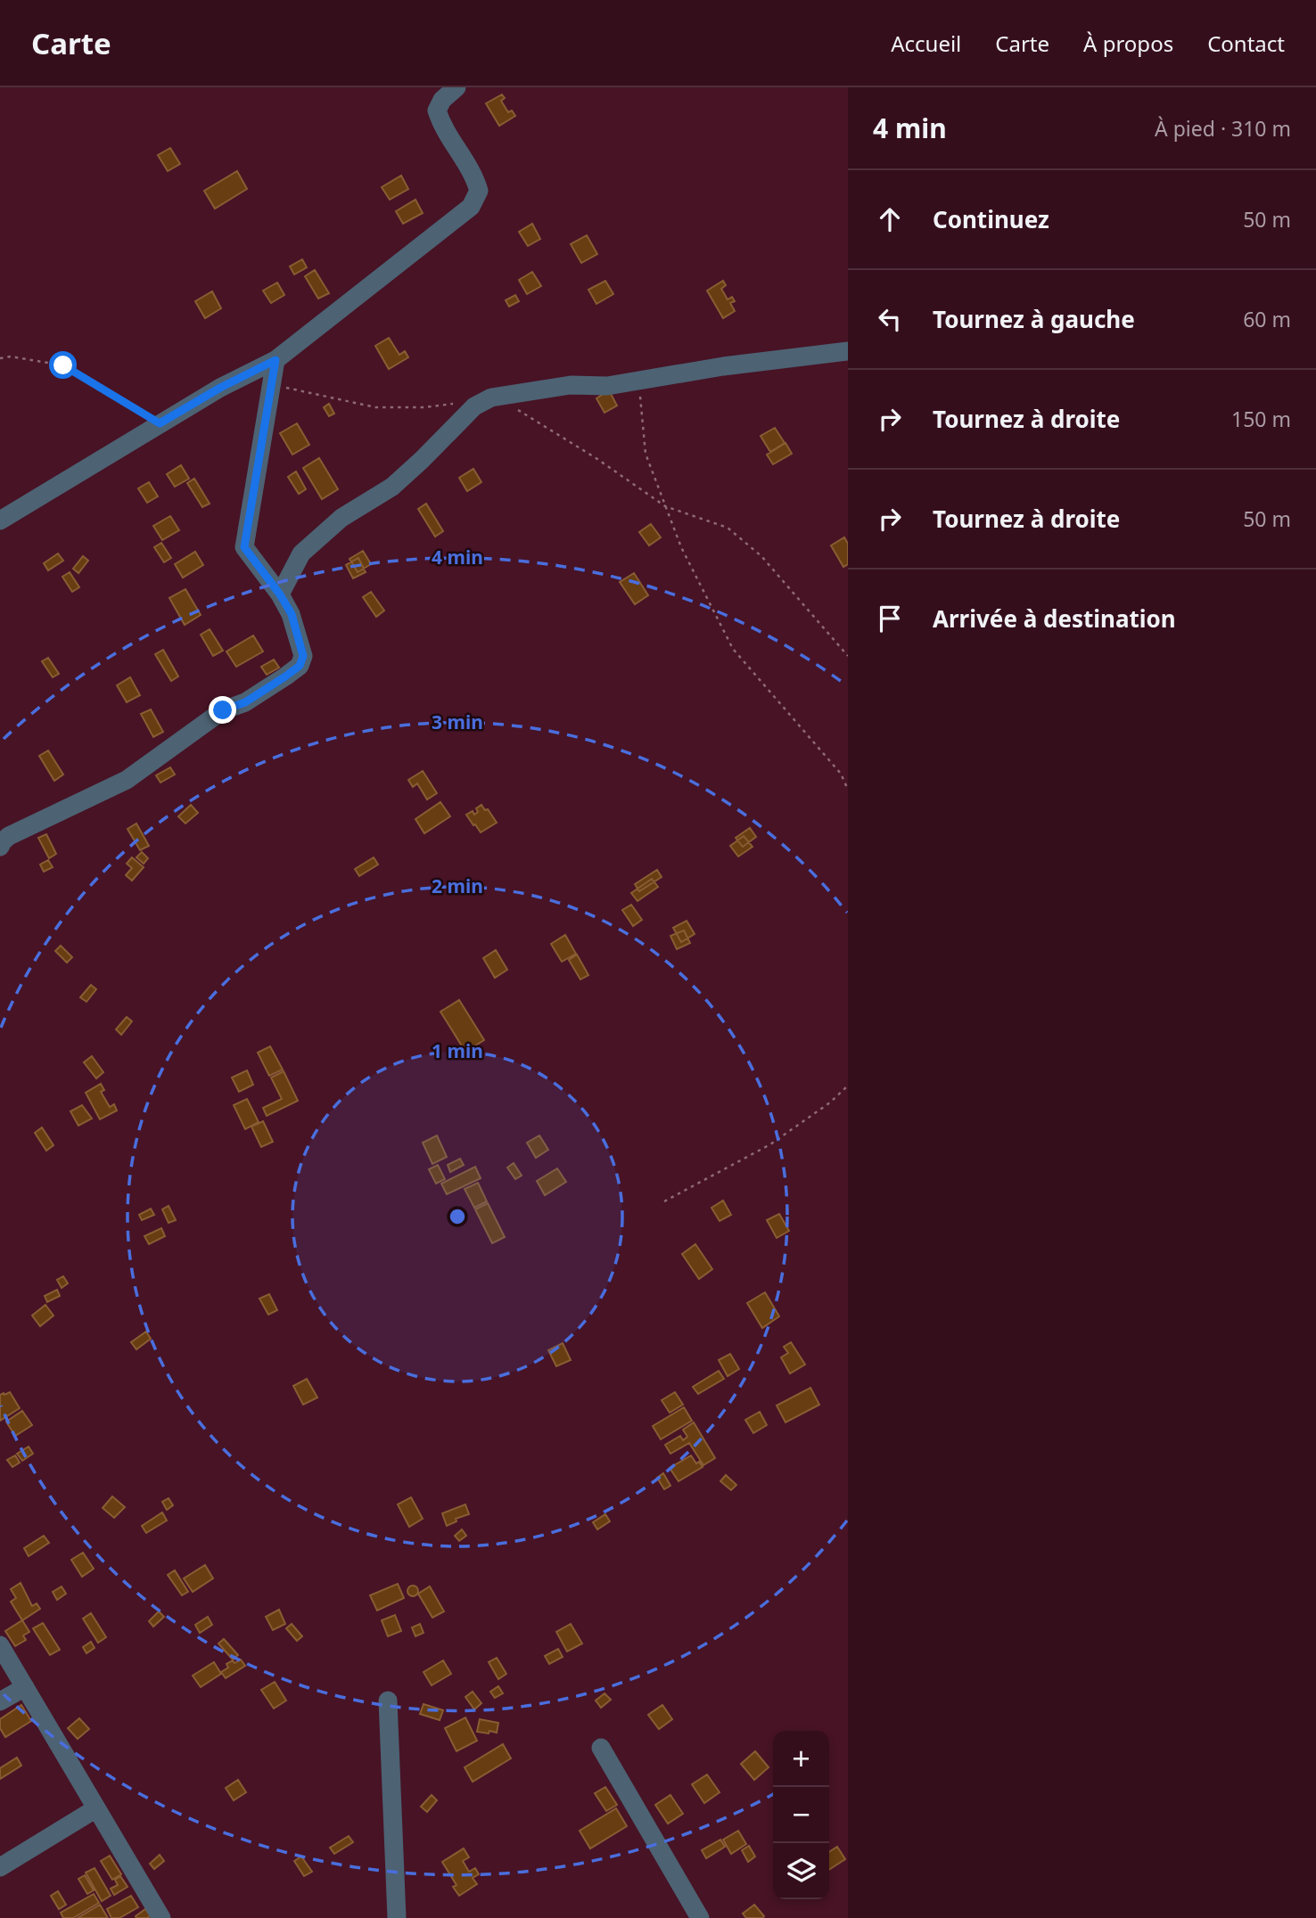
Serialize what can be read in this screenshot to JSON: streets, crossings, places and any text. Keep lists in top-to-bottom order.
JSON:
{
  "page": {
    "header": "Carte",
    "nav": [
      "Accueil",
      "Carte",
      "À propos",
      "Contact"
    ],
    "heading": ["4 min", "À pied · 310 m"],
    "list": [
      ["Continuez", "50 m"],
      ["Tournez à gauche", "60 m"],
      ["Tournez à droite", "150 m"],
      ["Tournez à droite", "50 m"],
      "Arrivée à destination"
    ],
    "map_buttons": ["+", "−"]
  },
  "rings": [
    "4 min",
    "3 min",
    "2 min",
    "1 min"
  ]
}
